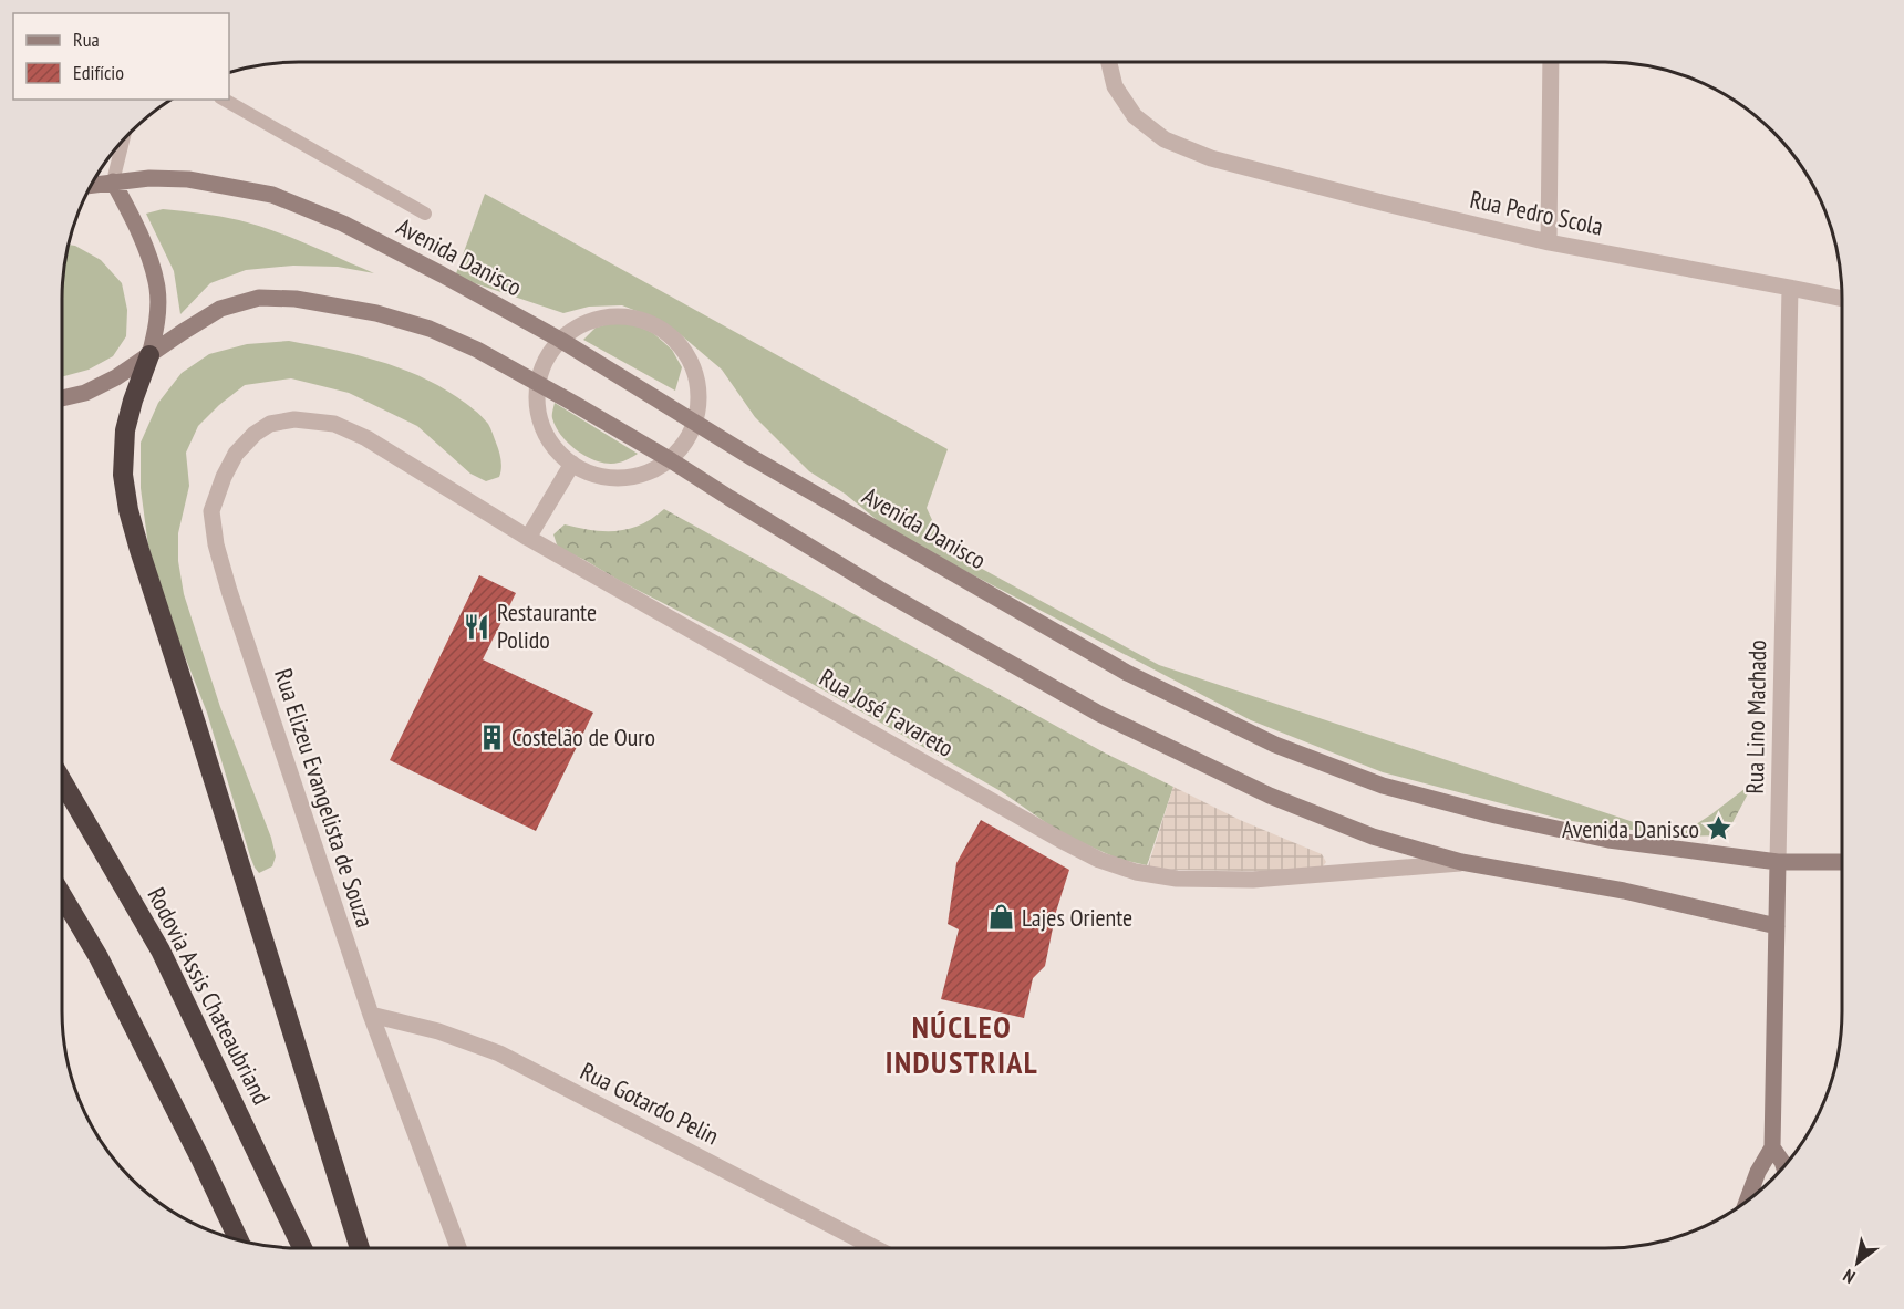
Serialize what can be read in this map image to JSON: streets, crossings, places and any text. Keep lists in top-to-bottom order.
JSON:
{
  "streets": {
    "highway": ["Rodovia Assis Chateaubriand"],
    "main road": ["Avenida Danisco", "Rua Lino Machado"],
    "street": [
      "Rua Pedro Scola",
      "Rua José Favareto",
      "Rua Elizeu Evangelista de Souza",
      "Rua Gotardo Pelin"
    ]
  },
  "crossings": [
    ["Rua Pedro Scola", "Rua Lino Machado"],
    ["Avenida Danisco", "Rua Lino Machado"],
    ["Rua José Favareto", "Rua Elizeu Evangelista de Souza"],
    ["Rua Elizeu Evangelista de Souza", "Rua Gotardo Pelin"]
  ],
  "districts": ["NÚCLEO INDUSTRIAL"],
  "places": {
    "restaurant": ["Restaurante Polido"],
    "building": ["Costelão de Ouro"],
    "place": ["Avenida Danisco"],
    "shop": ["Lajes Oriente"]
  },
  "legend": ["Rua", "Edifício"],
  "north": "bottom left"
}
